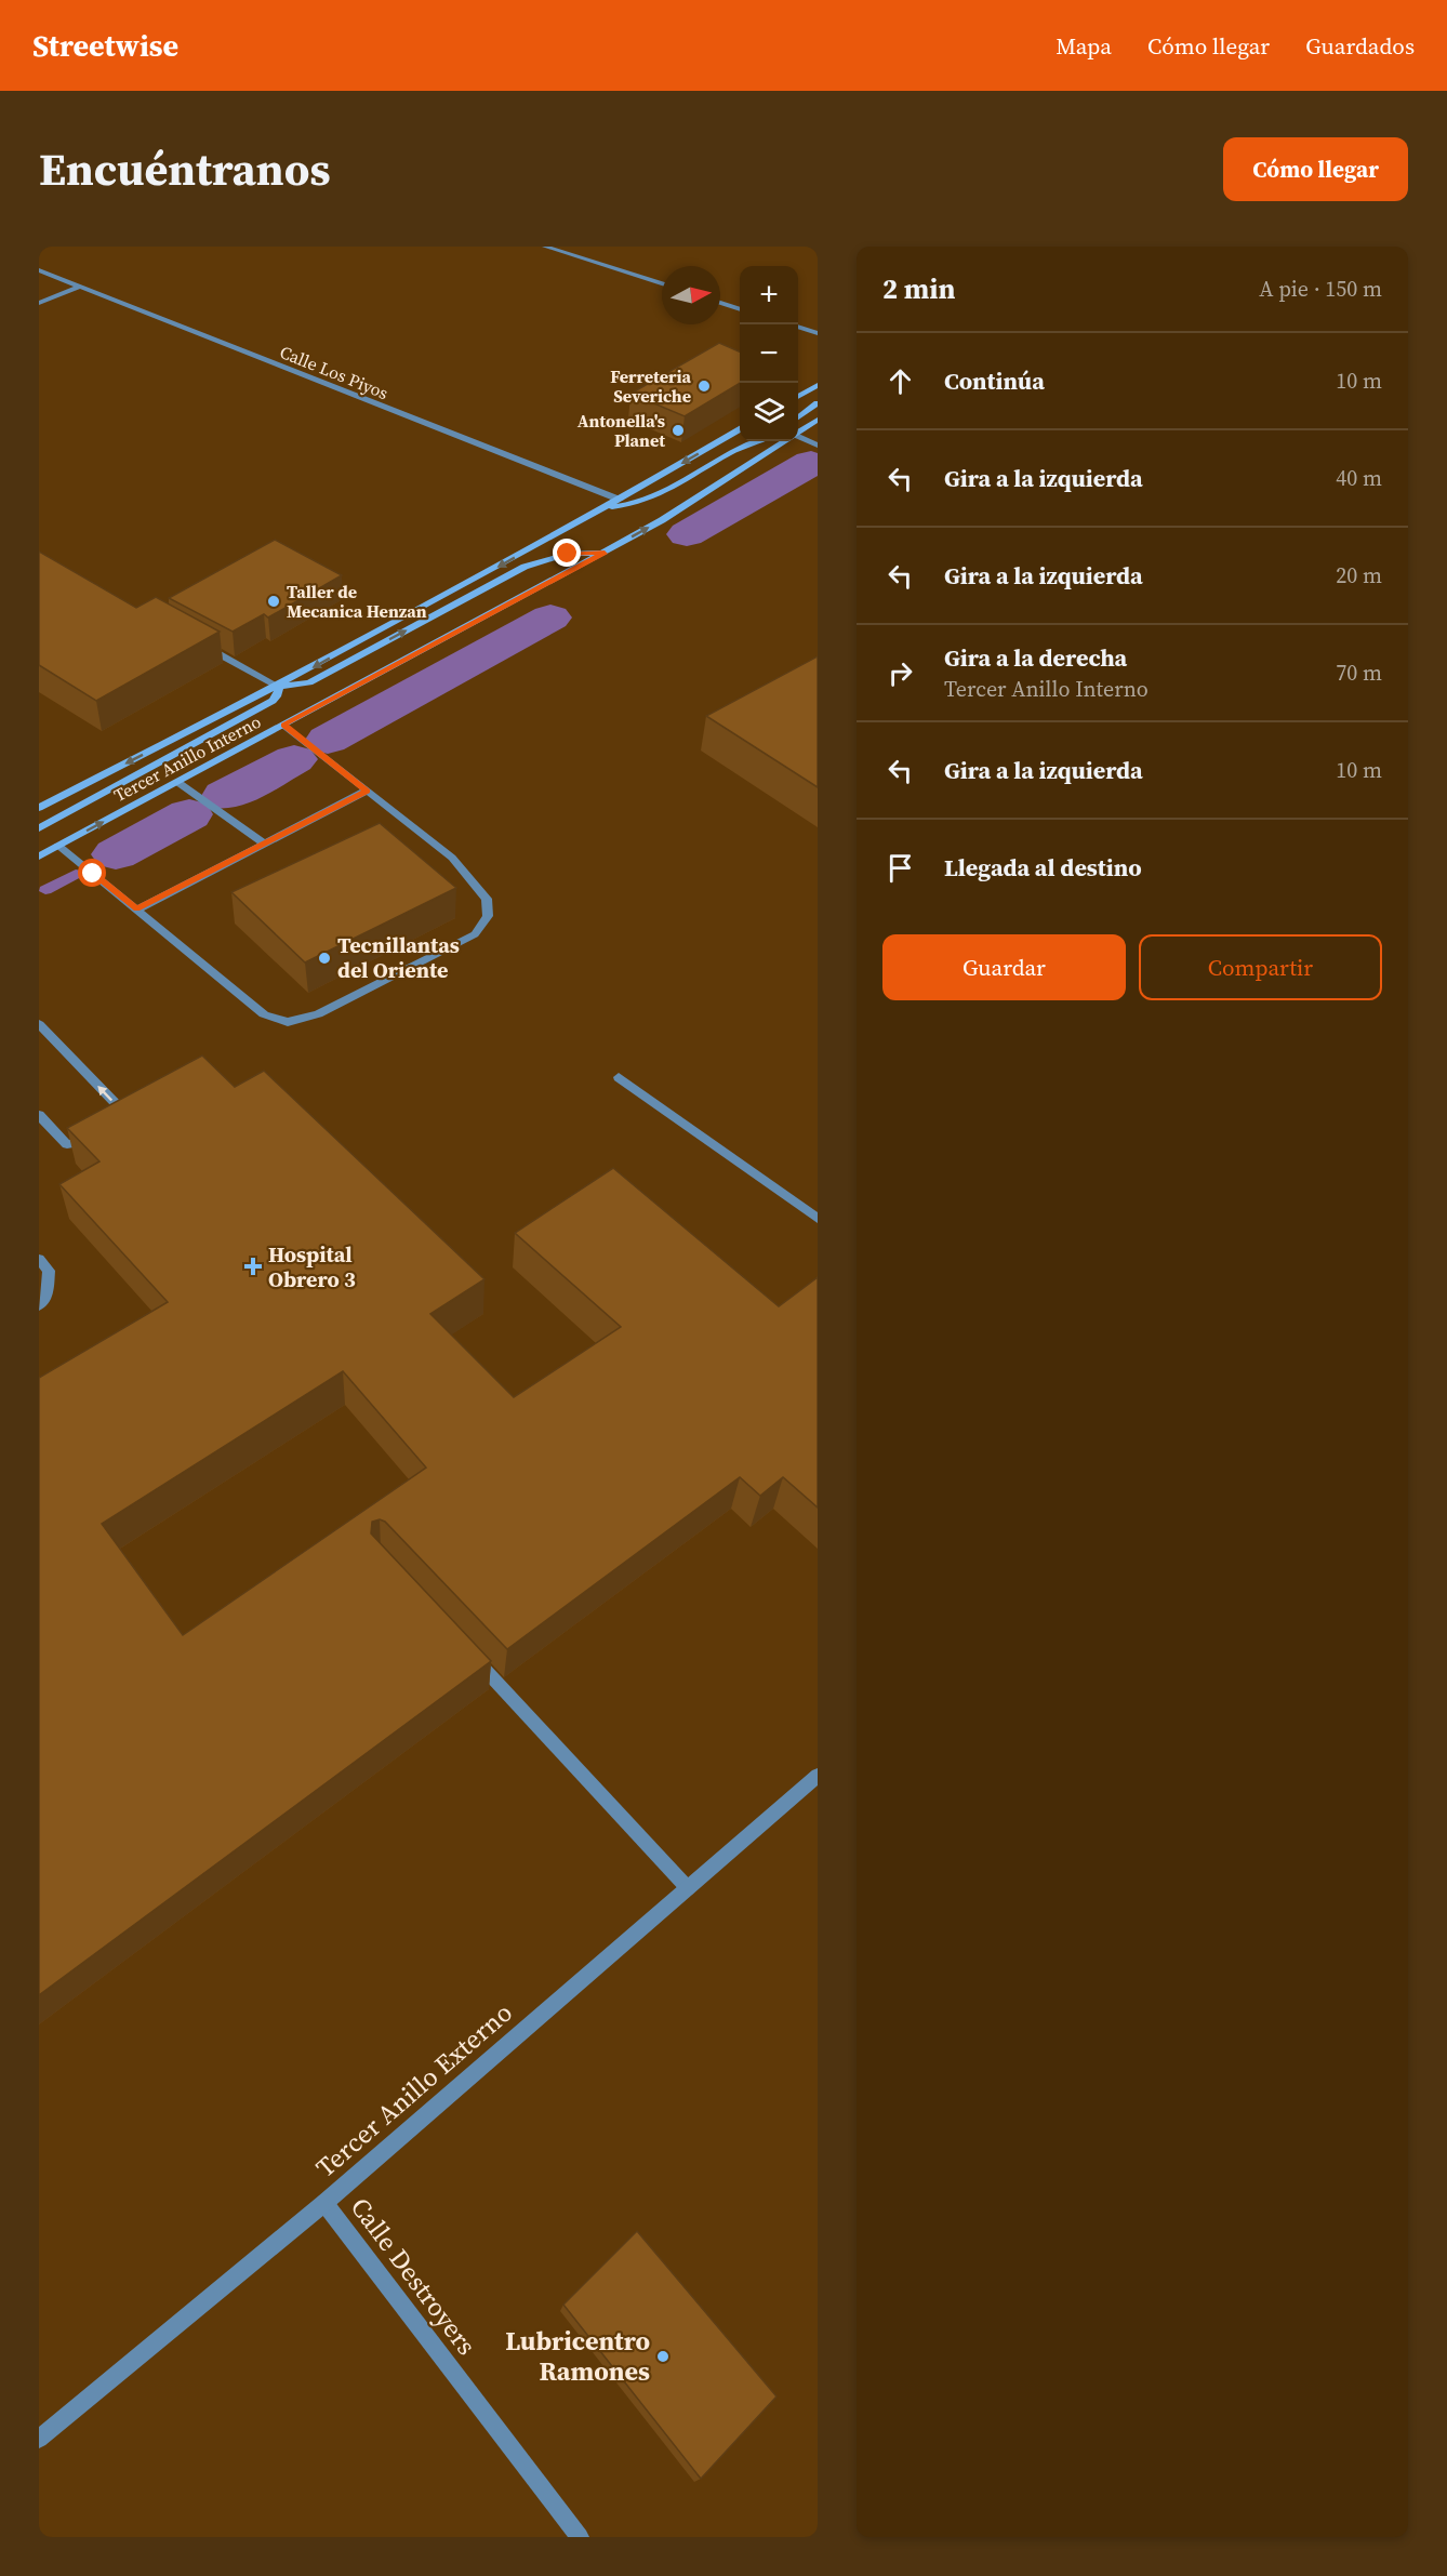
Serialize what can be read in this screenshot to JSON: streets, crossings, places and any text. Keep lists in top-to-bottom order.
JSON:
{
  "streets": {
    "main road": ["Tercer Anillo Interno"],
    "street": ["Calle Los Piyos", "Tercer Anillo Externo", "Calle Destroyers"]
  },
  "crossings": [
    ["Calle Los Piyos", "Tercer Anillo Interno"],
    ["Tercer Anillo Externo", "Calle Destroyers"]
  ],
  "places": {
    "other": [
      "Ferreteria Severiche",
      "Antonella's Planet",
      "Taller de Mecanica Henzan",
      "Tecnillantas del Oriente",
      "Lubricentro Ramones"
    ],
    "health": ["Hospital Obrero 3"]
  },
  "north": "right",
  "page": {
    "header": "Streetwise",
    "nav": ["Mapa", "Cómo llegar", "Guardados"],
    "title": "Encuéntranos",
    "buttons": [
      "Cómo llegar",
      ["Guardar", "Compartir"]
    ],
    "heading": ["2 min", "A pie · 150 m"],
    "map_buttons": ["+", "−"],
    "list": [
      ["Continúa", "10 m"],
      ["Gira a la izquierda", "40 m"],
      ["Gira a la izquierda", "20 m"],
      ["Gira a la derecha", "Tercer Anillo Interno", "70 m"],
      ["Gira a la izquierda", "10 m"],
      "Llegada al destino"
    ]
  }
}
